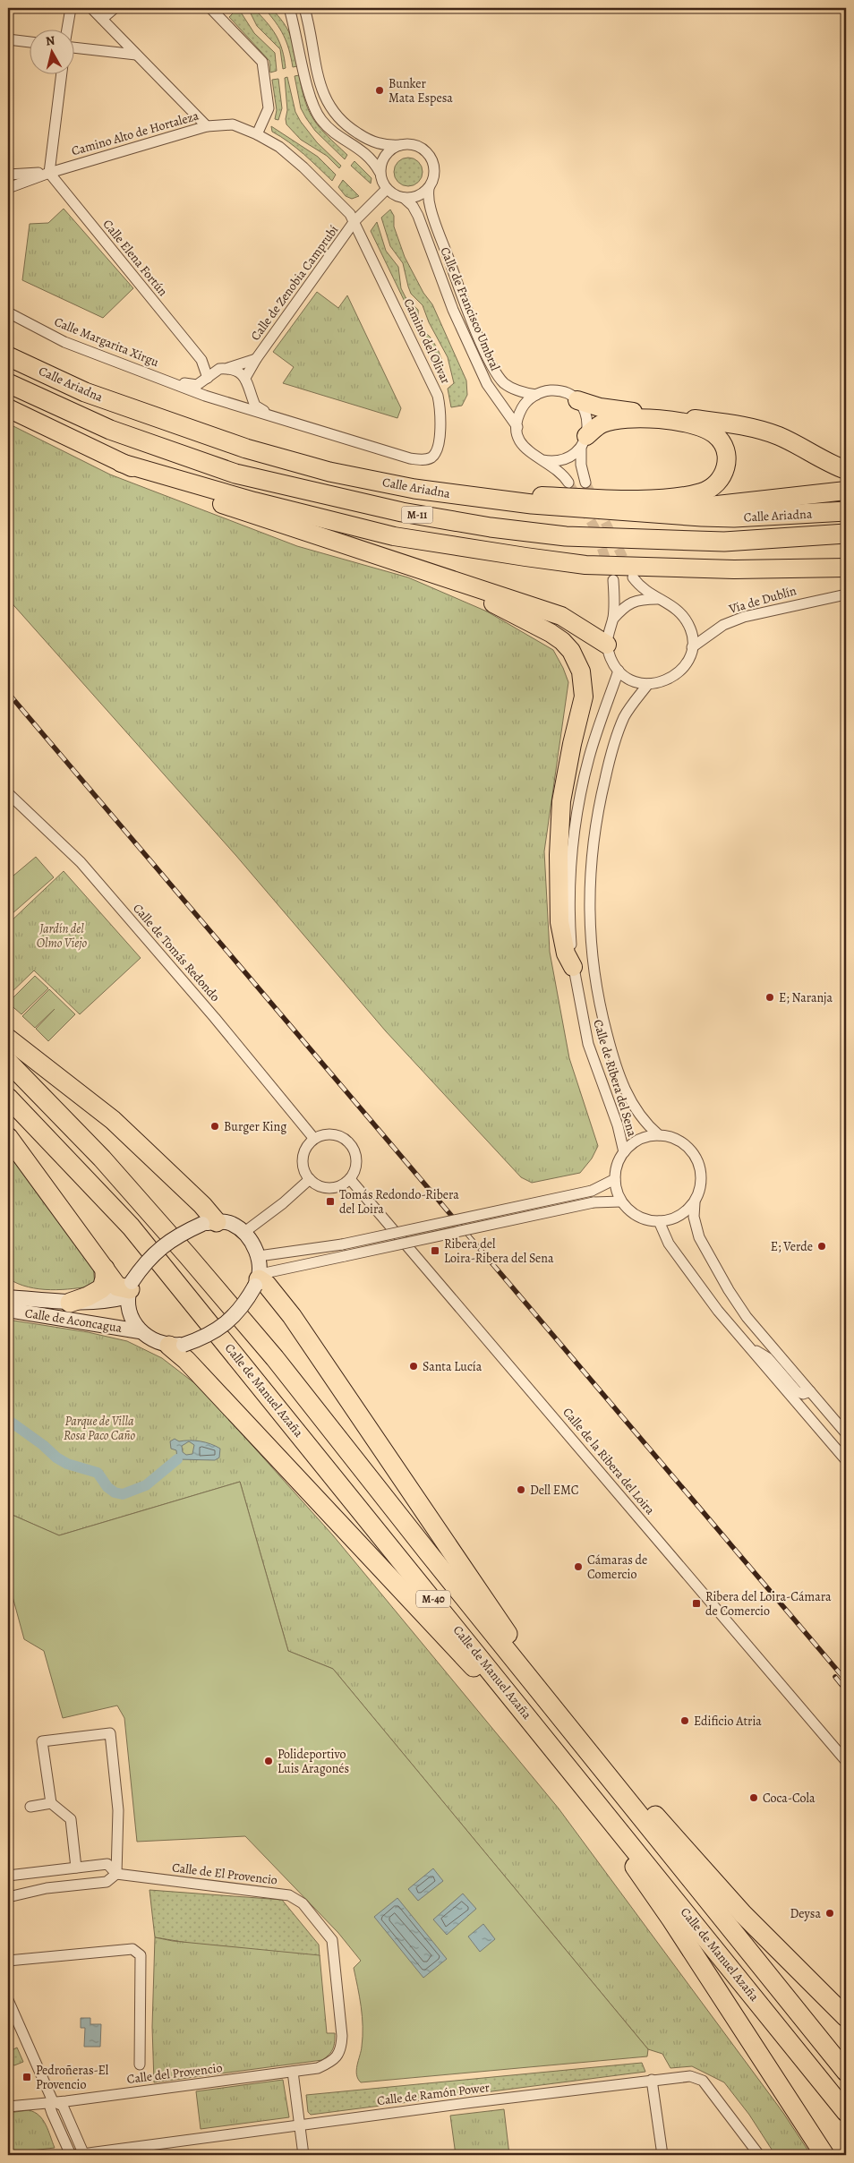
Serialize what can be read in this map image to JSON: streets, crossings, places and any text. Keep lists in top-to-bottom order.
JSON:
{
  "streets": {
    "highway": [
      "Calle Ariadna",
      "M-11",
      "Calle de Manuel Azaña",
      "M-40"
    ],
    "main road": ["Calle de Aconcagua"],
    "street": [
      "Camino Alto de Hortaleza",
      "Calle Elena Fortún",
      "Calle de Zenobia Camprubí",
      "Calle de Francisco Umbral",
      "Camino del Olivar",
      "Calle Margarita Xirgu",
      "Vía de Dublín",
      "Calle de Tomás Redondo",
      "Calle de Ribera del Sena",
      "Calle de la Ribera del Loira",
      "Calle de El Provencio",
      "Calle del Provencio",
      "Calle de Ramón Power"
    ]
  },
  "crossings": [
    ["Camino Alto de Hortaleza", "Calle Elena Fortún"],
    ["Camino Alto de Hortaleza", "Calle de Zenobia Camprubí"],
    ["Camino Alto de Hortaleza", "Camino del Olivar"],
    ["Calle Elena Fortún", "Calle de Zenobia Camprubí"],
    ["Calle Elena Fortún", "Calle Margarita Xirgu"],
    ["Calle de Zenobia Camprubí", "Calle de Francisco Umbral"],
    ["Calle de Zenobia Camprubí", "Camino del Olivar"],
    ["Calle de Zenobia Camprubí", "Calle Margarita Xirgu"],
    ["Camino del Olivar", "Calle Margarita Xirgu"],
    ["Vía de Dublín", "Calle de Ribera del Sena"],
    ["Calle de Tomás Redondo", "Calle de la Ribera del Loira"],
    ["Calle de El Provencio", "Calle del Provencio"]
  ],
  "parks": ["Jardín del Olmo Viejo", "Parque de Villa Rosa Paco Caño"],
  "places": {
    "other": [
      "Bunker Mata Espesa",
      "E; Naranja",
      "Burger King",
      "E; Verde",
      "Santa Lucía",
      "Dell EMC",
      "Cámaras de Comercio",
      "Edificio Atria",
      "Polideportivo Luis Aragonés",
      "Coca-Cola",
      "Deysa"
    ],
    "transit": [
      "Tomás Redondo-Ribera del Loira",
      "Ribera del Loira-Ribera del Sena",
      "Ribera del Loira-Cámara de Comercio",
      "Pedroñeras-El Provencio"
    ]
  },
  "north": "top"
}
